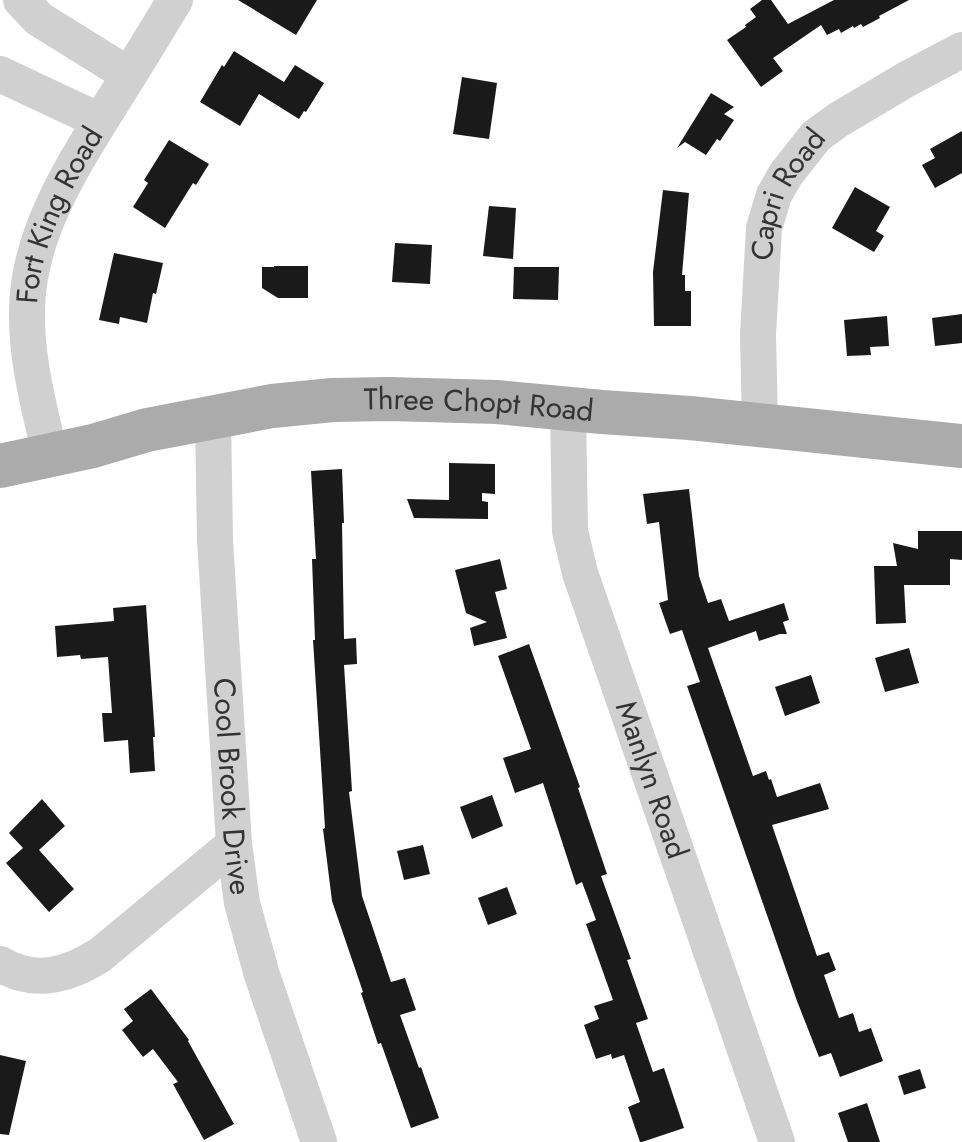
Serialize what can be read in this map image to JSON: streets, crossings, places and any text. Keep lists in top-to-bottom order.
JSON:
{
  "streets": {
    "main road": ["Three Chopt Road"],
    "street": [
      "Capri Road",
      "Fort King Road",
      "Manlyn Road",
      "Cool Brook Drive"
    ]
  },
  "crossings": [
    ["Capri Road", "Three Chopt Road"],
    ["Fort King Road", "Three Chopt Road"],
    ["Three Chopt Road", "Manlyn Road"],
    ["Three Chopt Road", "Cool Brook Drive"]
  ]
}
